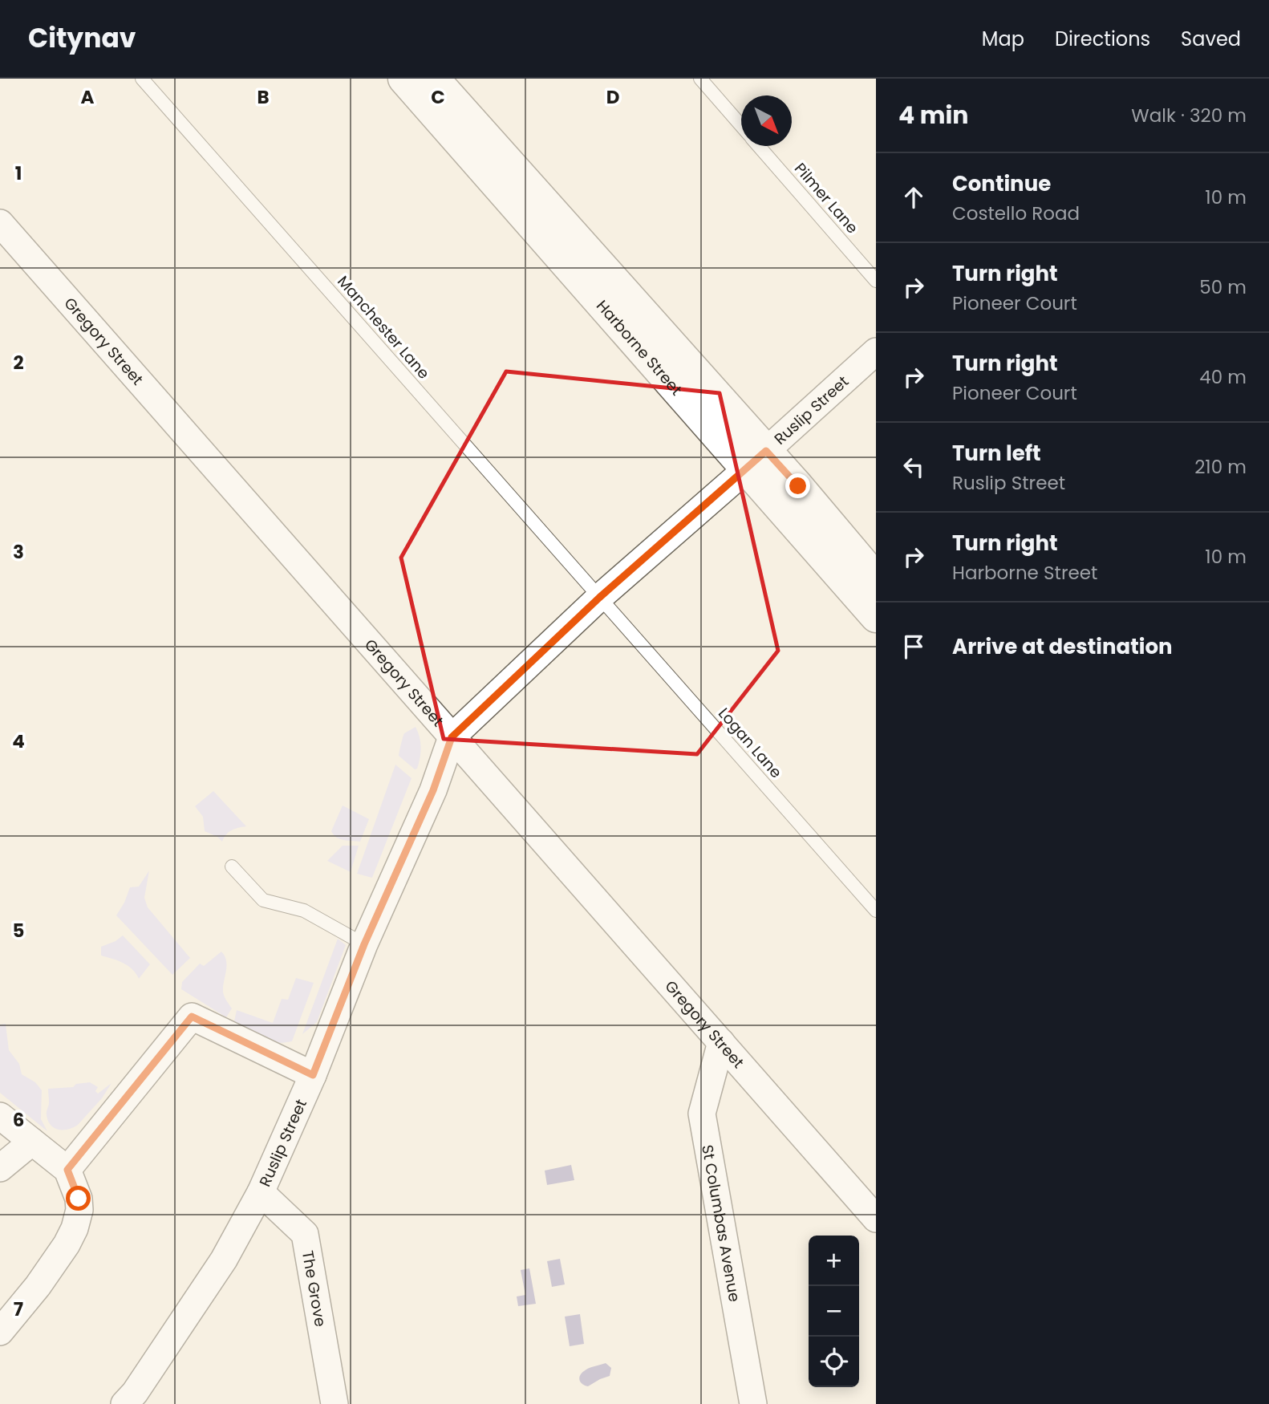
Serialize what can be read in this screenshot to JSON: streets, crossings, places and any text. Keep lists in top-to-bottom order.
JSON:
{
  "streets": {
    "main road": ["Harborne Street"],
    "street": [
      "Gregory Street",
      "Ruslip Street",
      "St Columbas Avenue",
      "The Grove"
    ],
    "lane": ["Pilmer Lane", "Manchester Lane", "Logan Lane"]
  },
  "crossings": [
    ["Manchester Lane", "Ruslip Street"],
    ["Manchester Lane", "Logan Lane"],
    ["Gregory Street", "Ruslip Street"],
    ["Gregory Street", "St Columbas Avenue"],
    ["Harborne Street", "Ruslip Street"],
    ["Ruslip Street", "Logan Lane"],
    ["Ruslip Street", "The Grove"]
  ],
  "north": "bottom right",
  "page": {
    "header": "Citynav",
    "nav": ["Map", "Directions", "Saved"],
    "heading": ["4 min", "Walk · 320 m"],
    "list": [
      ["Continue", "Costello Road", "10 m"],
      ["Turn right", "Pioneer Court", "50 m"],
      ["Turn right", "Pioneer Court", "40 m"],
      ["Turn left", "Ruslip Street", "210 m"],
      ["Turn right", "Harborne Street", "10 m"],
      "Arrive at destination"
    ],
    "map_buttons": ["+", "−"]
  },
  "grid": {
    "columns": [
      "A",
      "B",
      "C",
      "D"
    ],
    "rows": [
      "1",
      "2",
      "3",
      "4",
      "5",
      "6",
      "7"
    ]
  }
}
